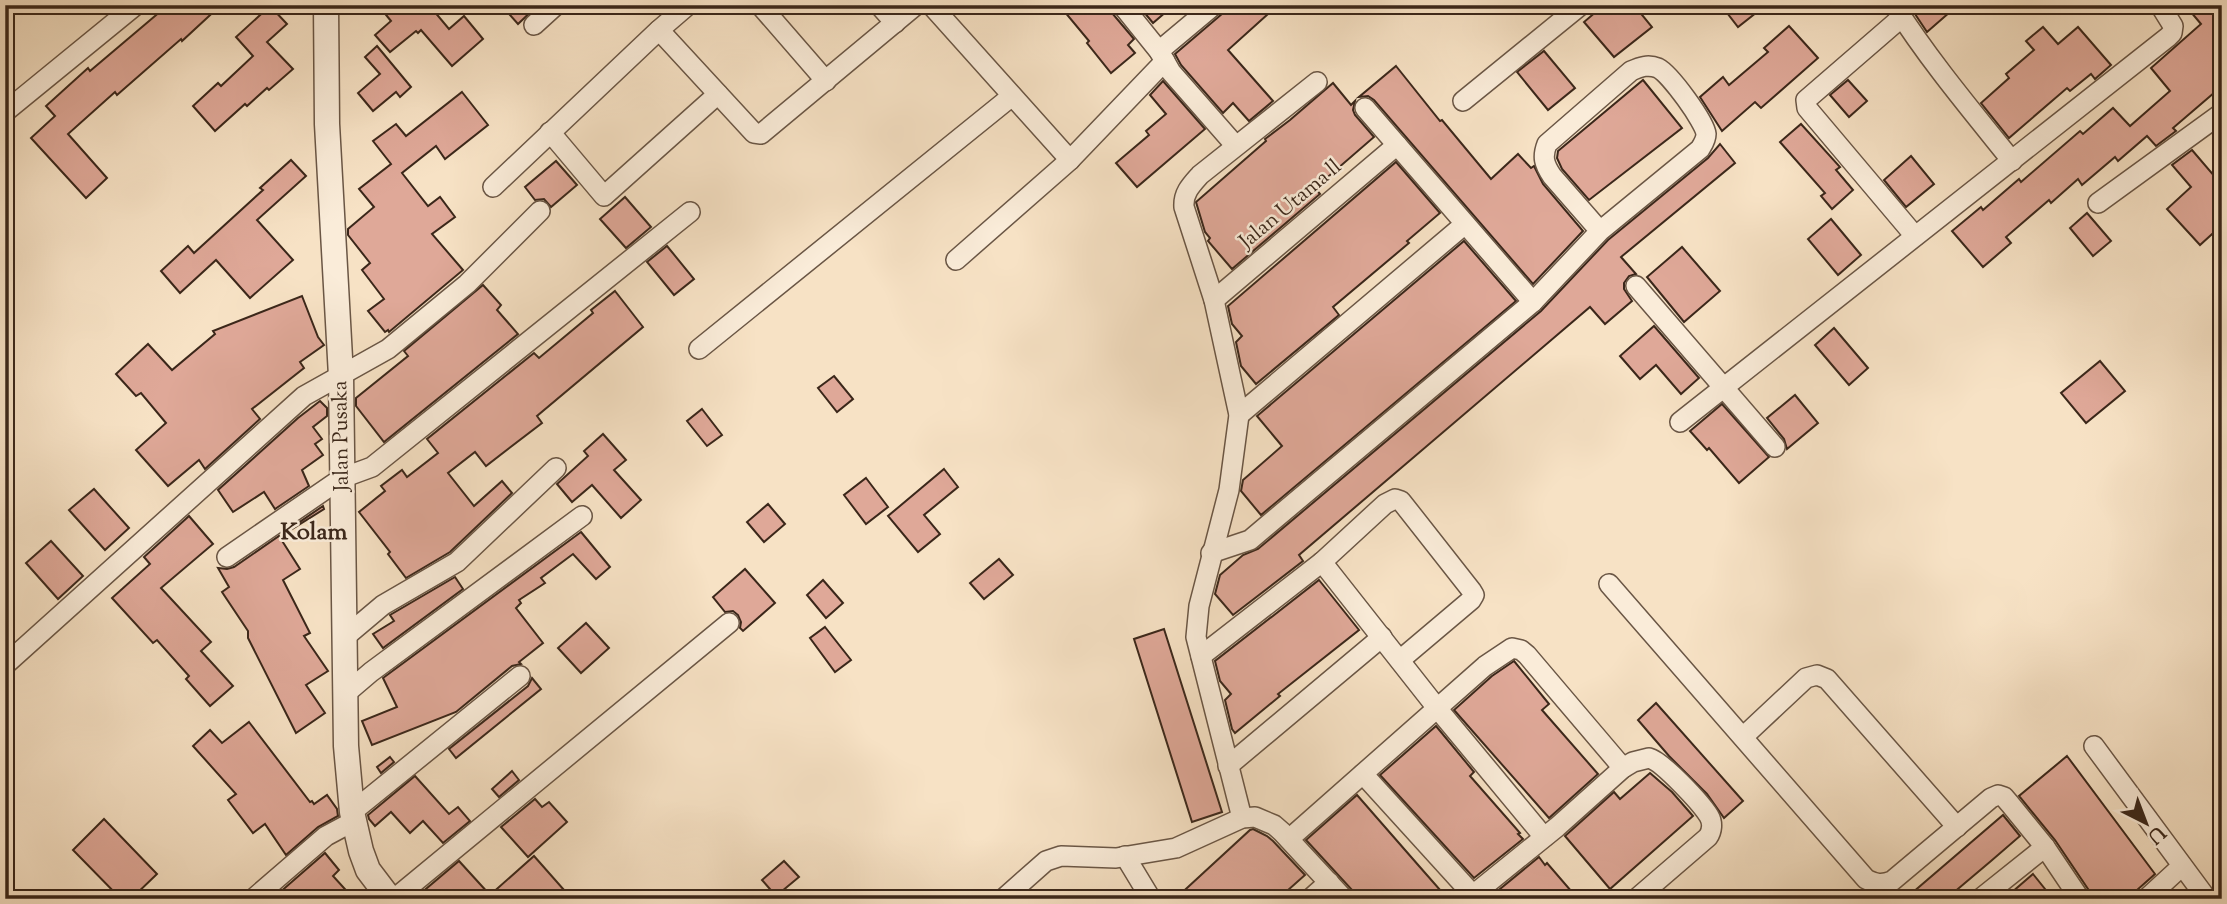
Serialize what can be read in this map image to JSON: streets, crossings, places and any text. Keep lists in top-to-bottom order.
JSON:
{
  "streets": {
    "street": ["Jalan Utama ll", "Jalan Pusaka"]
  },
  "districts": ["Kolam"],
  "north": "bottom right"
}
